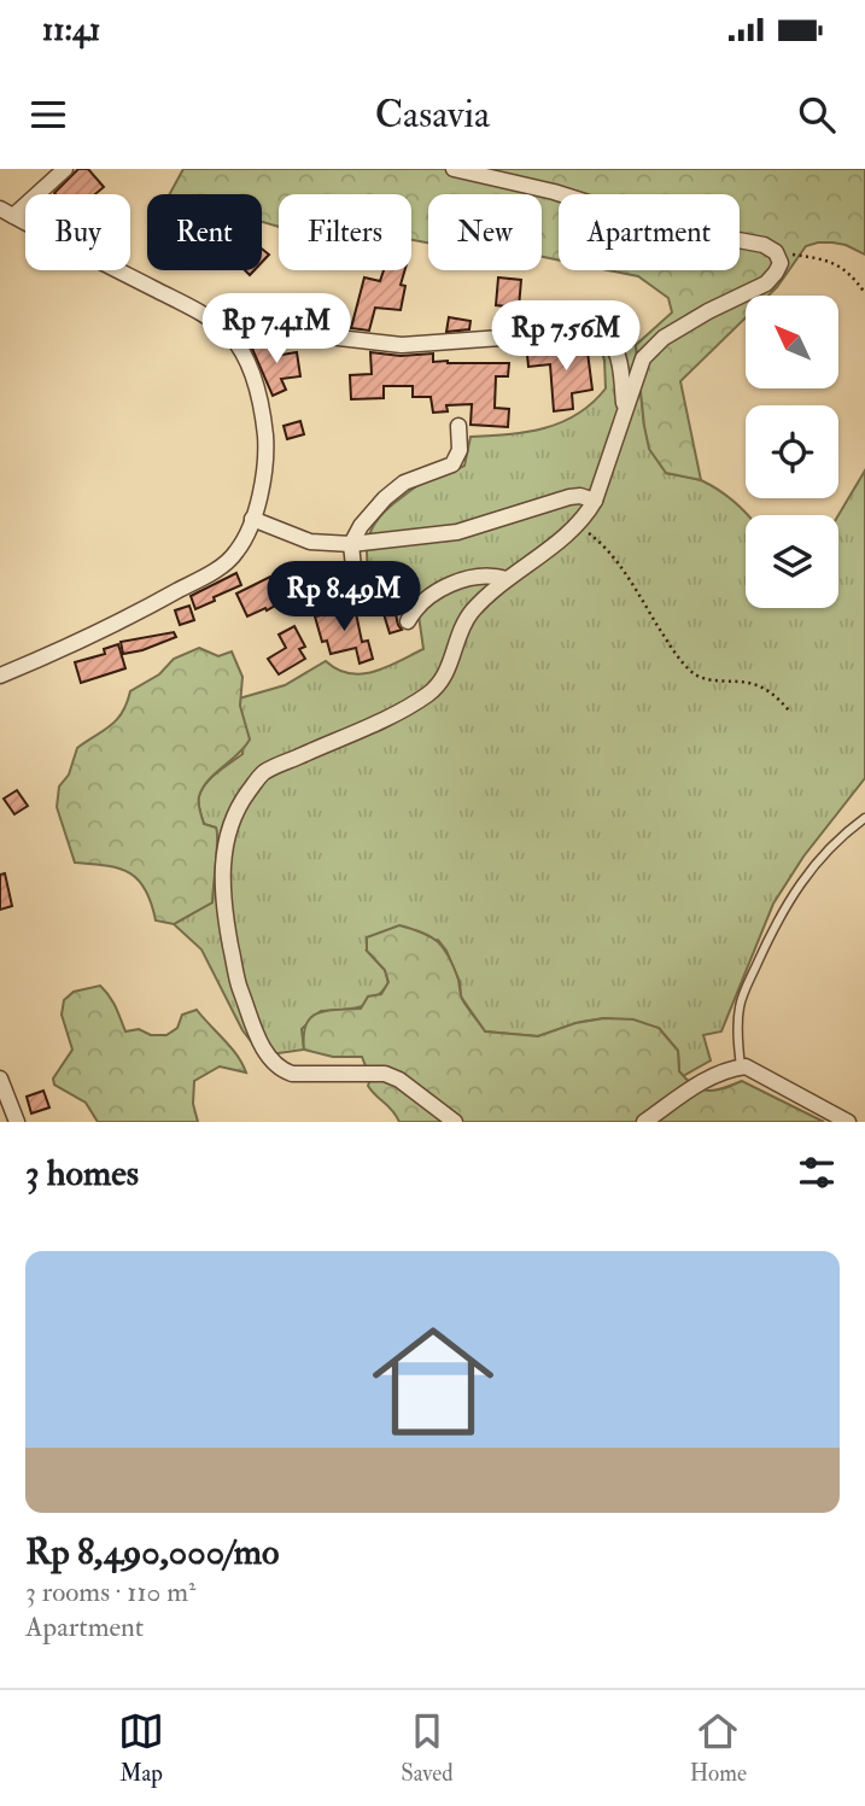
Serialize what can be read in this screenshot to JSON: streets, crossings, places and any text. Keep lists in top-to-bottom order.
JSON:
{
  "north": "top left",
  "page": {
    "status": "11:41",
    "header": "Casavia",
    "chip": [
      "Buy",
      "Rent",
      "Filters",
      "New",
      "Apartment"
    ],
    "price": ["Rp 7.41M", "Rp 7.56M", "Rp 8.49M"],
    "heading": "3 homes",
    "list": [
      {
        "name": "Rp 8,490,000/mo",
        "note": "3 rooms · 110 m² · Apartment"
      }
    ],
    "tabs": ["Map", "Saved", "Home"]
  }
}
